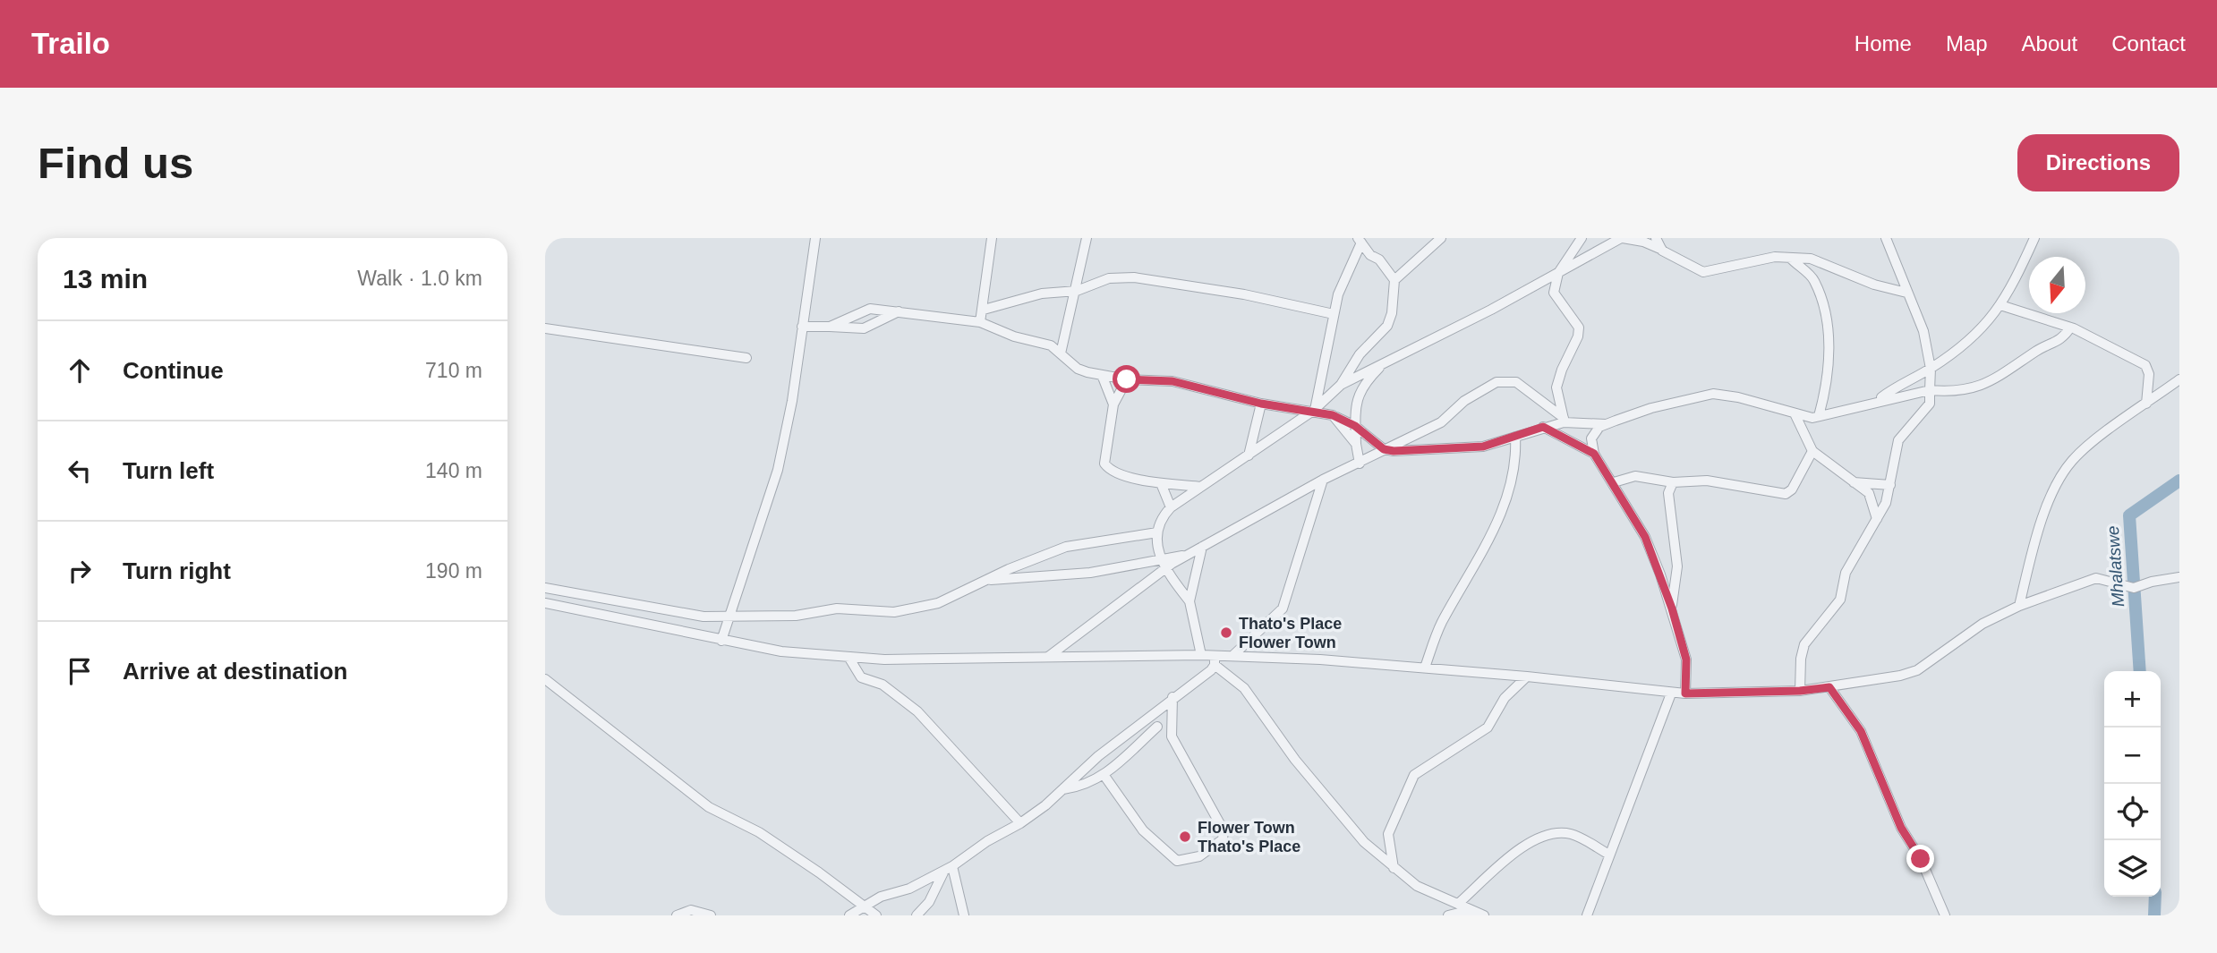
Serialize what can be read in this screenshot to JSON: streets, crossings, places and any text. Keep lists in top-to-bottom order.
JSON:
{
  "water": ["Mhalatswe"],
  "places": ["Thato's Place Flower Town", "Flower Town Thato's Place"],
  "north": "bottom",
  "page": {
    "header": "Trailo",
    "nav": [
      "Home",
      "Map",
      "About",
      "Contact"
    ],
    "buttons": "Directions",
    "title": "Find us",
    "heading": ["13 min", "Walk · 1.0 km"],
    "list": [
      ["Continue", "710 m"],
      ["Turn left", "140 m"],
      ["Turn right", "190 m"],
      "Arrive at destination"
    ],
    "map_buttons": ["+", "−"]
  }
}
